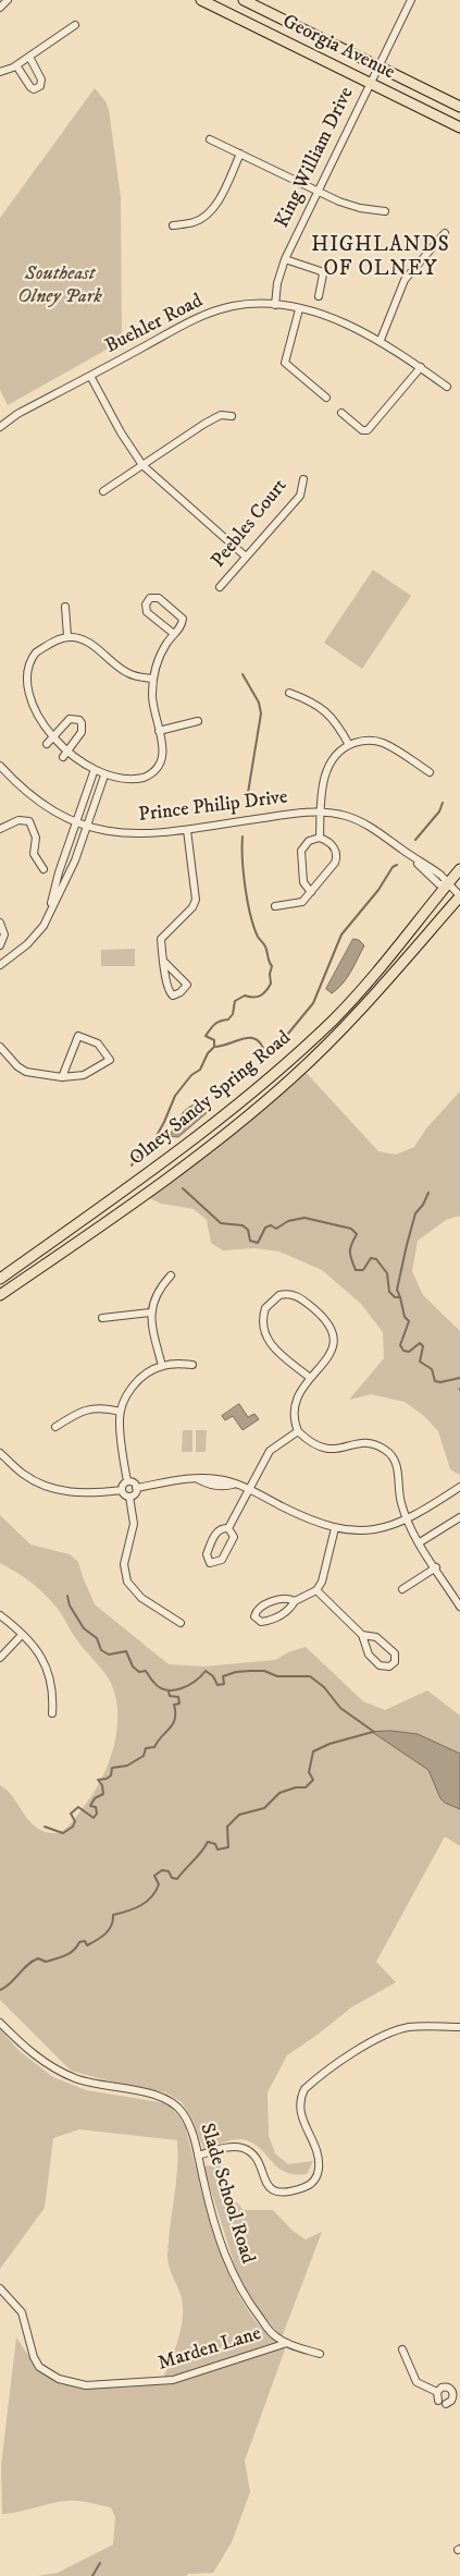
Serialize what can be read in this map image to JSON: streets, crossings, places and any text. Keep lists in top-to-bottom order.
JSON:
{
  "streets": {
    "main road": ["Georgia Avenue", "Olney Sandy Spring Road"],
    "street": [
      "King William Drive",
      "Buehler Road",
      "Peebles Court",
      "Prince Philip Drive",
      "Slade School Road",
      "Marden Lane"
    ]
  },
  "crossings": [
    ["Georgia Avenue", "King William Drive"],
    ["King William Drive", "Buehler Road"],
    ["Prince Philip Drive", "Olney Sandy Spring Road"],
    ["Slade School Road", "Marden Lane"]
  ],
  "districts": ["HIGHLANDS OF OLNEY"],
  "parks": ["Southeast Olney Park"]
}
